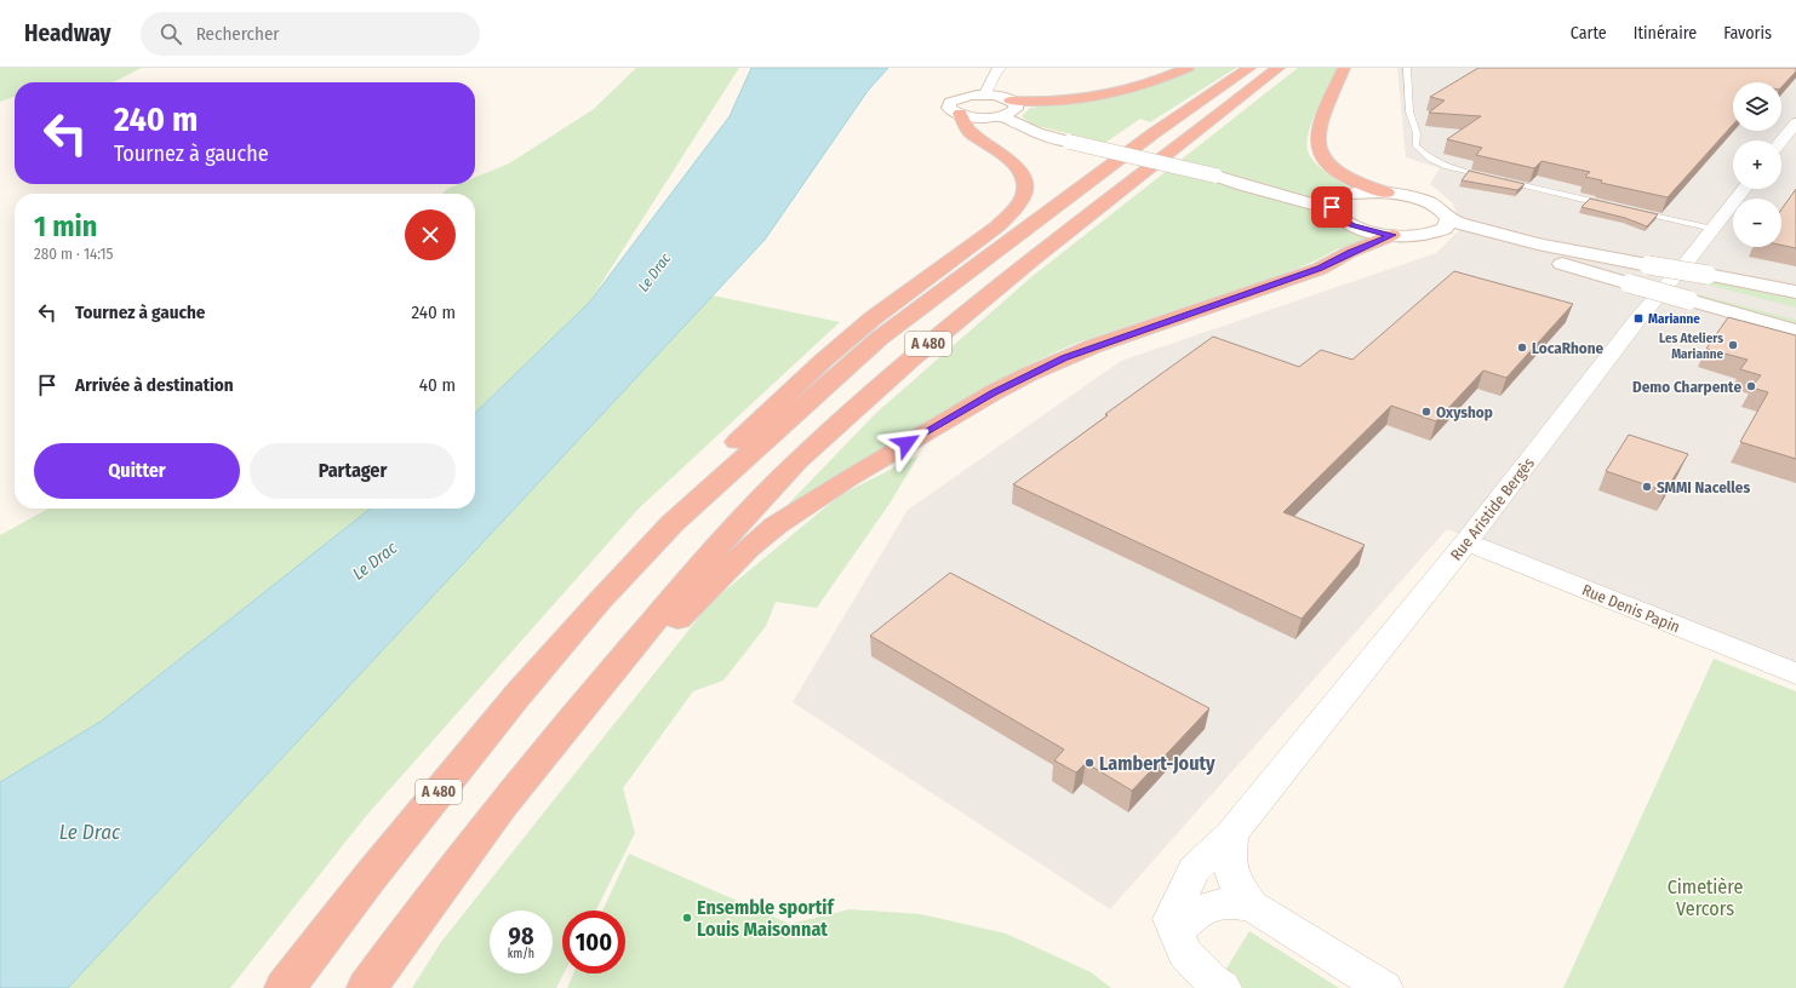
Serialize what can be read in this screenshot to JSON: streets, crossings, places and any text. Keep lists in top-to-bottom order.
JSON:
{
  "streets": {
    "highway": ["A 480"],
    "street": ["Rue Aristide Bergès", "Rue Denis Papin"]
  },
  "crossings": [
    ["Rue Aristide Bergès", "Rue Denis Papin"]
  ],
  "water": ["Le Drac"],
  "parks": ["Cimetière Vercors"],
  "places": {
    "transit": ["Marianne"],
    "other": [
      "Les Ateliers Marianne",
      "LocaRhone",
      "Demo Charpente",
      "Oxyshop",
      "SMMI Nacelles",
      "Lambert-Jouty",
      "Ensemble sportif Louis Maisonnat"
    ]
  },
  "page": {
    "header": "Headway",
    "search": "Rechercher",
    "nav": ["Carte", "Itinéraire", "Favoris"],
    "map_buttons": ["+", "−"],
    "turn": ["240 m", "Tournez à gauche"],
    "heading": ["1 min", "280 m · 14:15"],
    "list": [
      {
        "name": "Tournez à gauche",
        "value": "240 m"
      },
      {
        "name": "Arrivée à destination",
        "value": "40 m"
      }
    ],
    "buttons": ["Quitter", "Partager"],
    "speed": "98 km/h",
    "limit": "100"
  }
}
